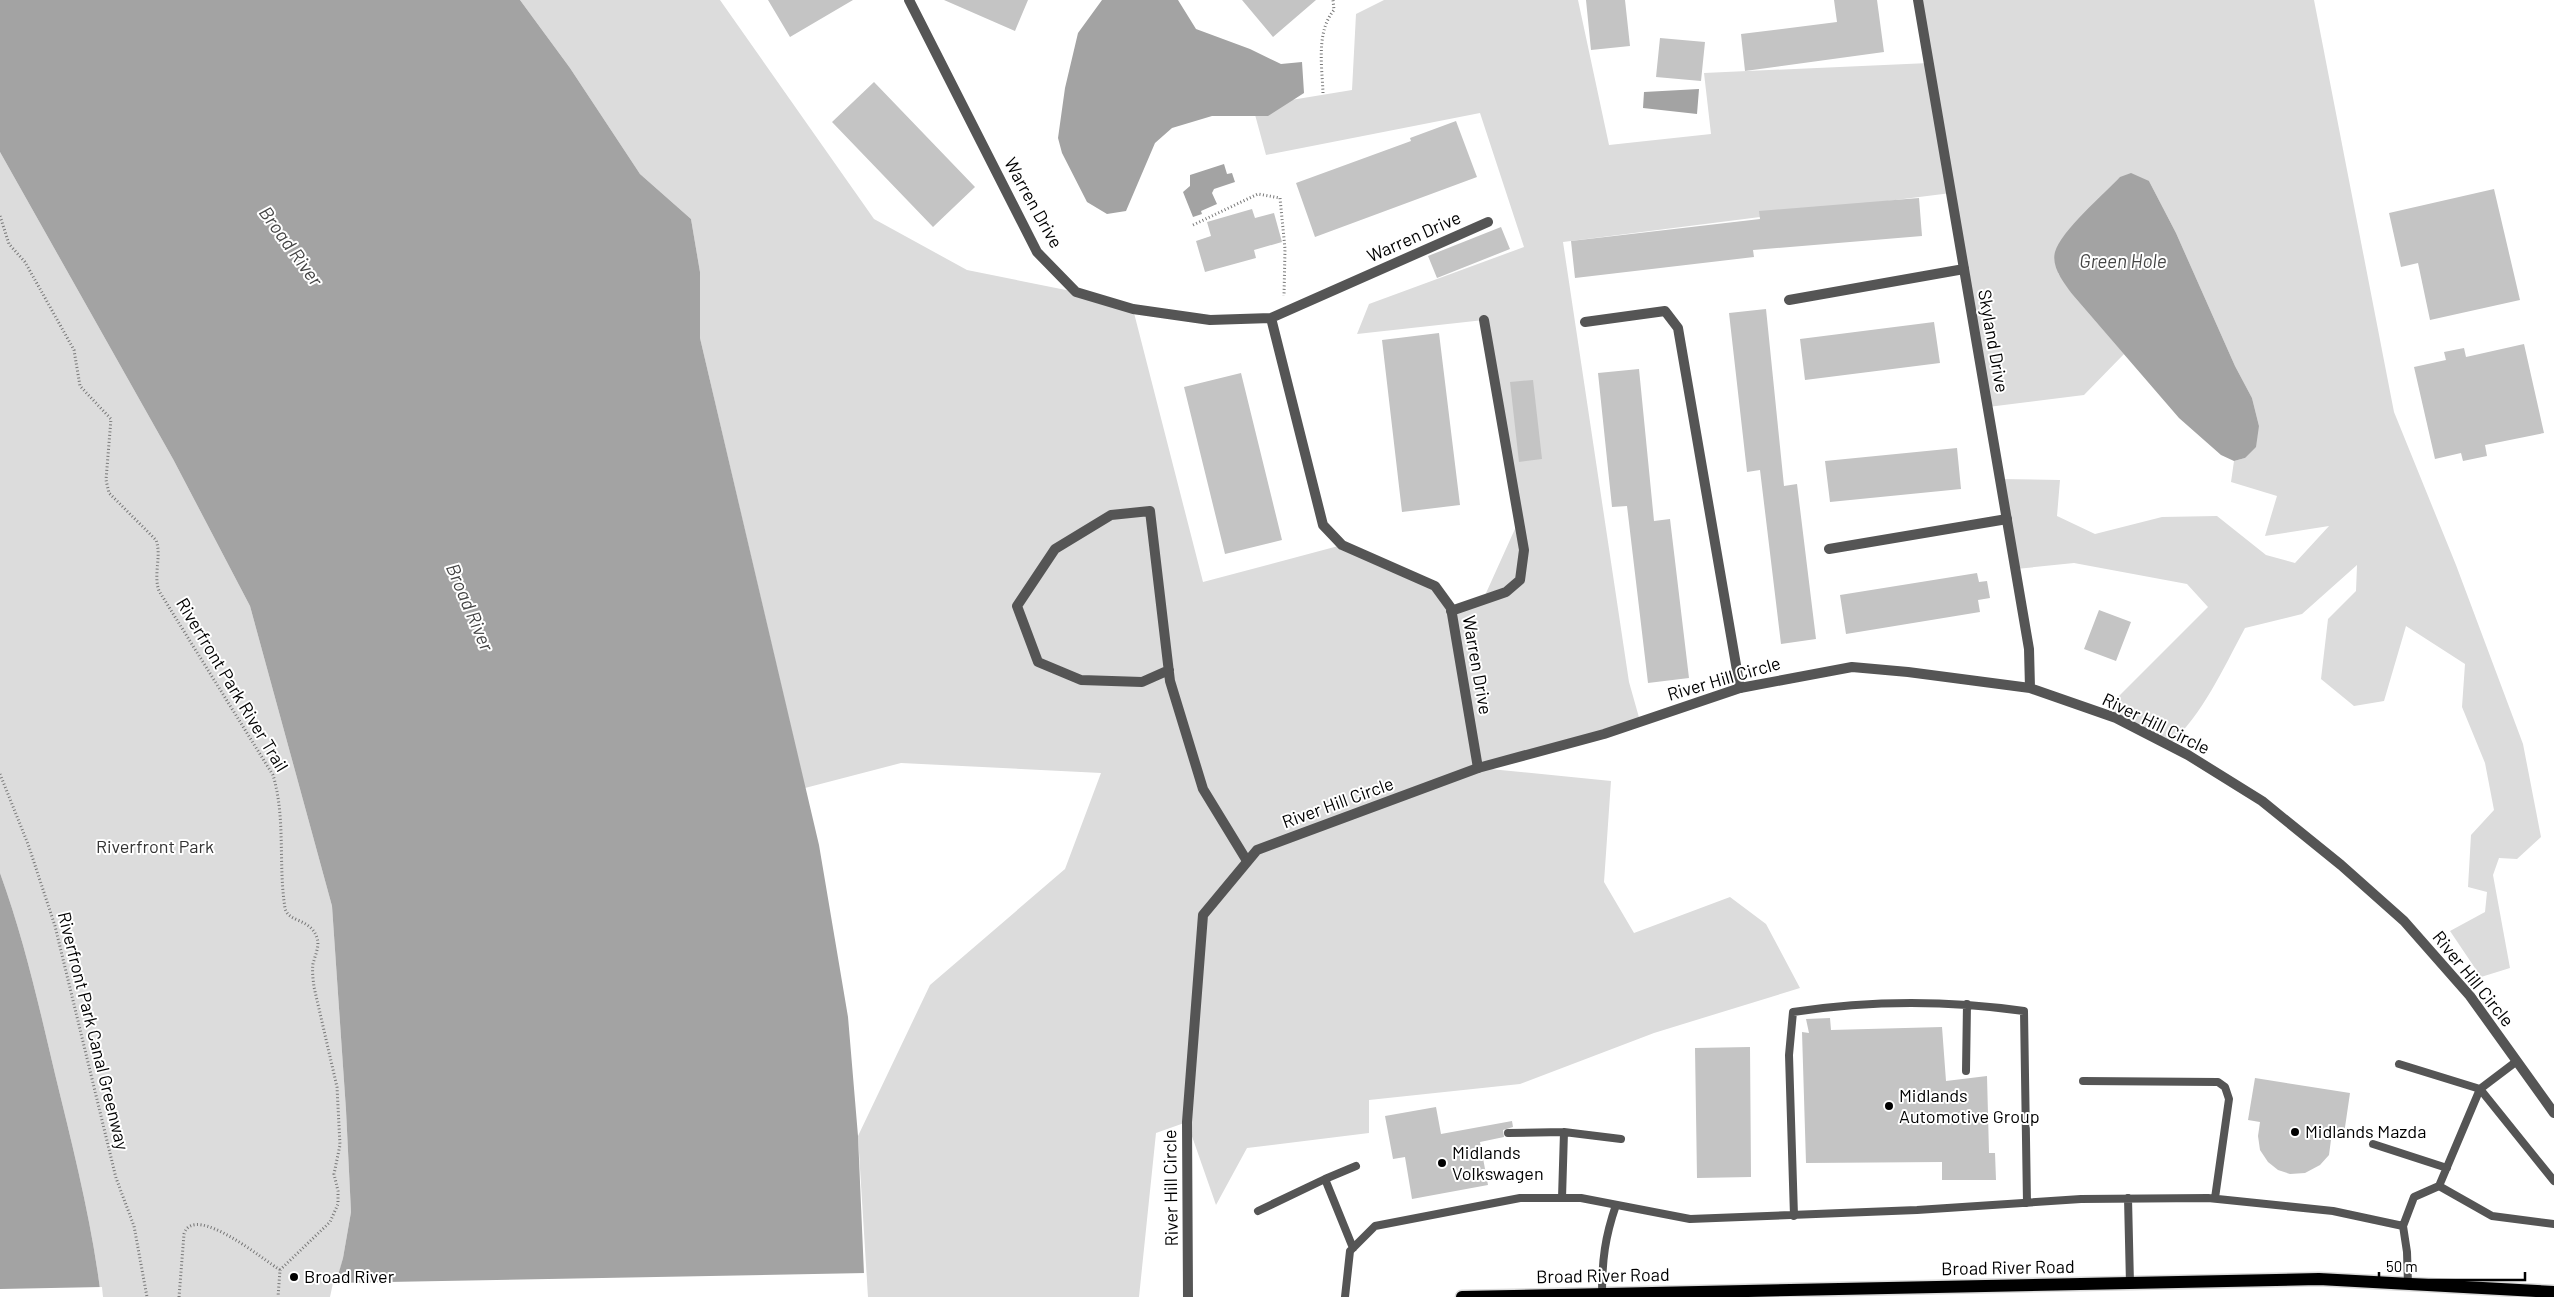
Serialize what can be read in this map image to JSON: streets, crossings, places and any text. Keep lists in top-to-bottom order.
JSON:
{
  "streets": {
    "main road": ["Broad River Road"],
    "street": ["Warren Drive", "Skyland Drive", "River Hill Circle"],
    "path": ["Riverfront Park River Trail", "Riverfront Park Canal Greenway"]
  },
  "crossings": [
    ["Warren Drive", "River Hill Circle"],
    ["Skyland Drive", "River Hill Circle"]
  ],
  "water": ["Broad River", "Green Hole"],
  "parks": ["Riverfront Park"],
  "places": [
    "Midlands Automotive Group",
    "Midlands Mazda",
    "Midlands Volkswagen",
    "Broad River"
  ],
  "scale_bar": "50 m"
}
